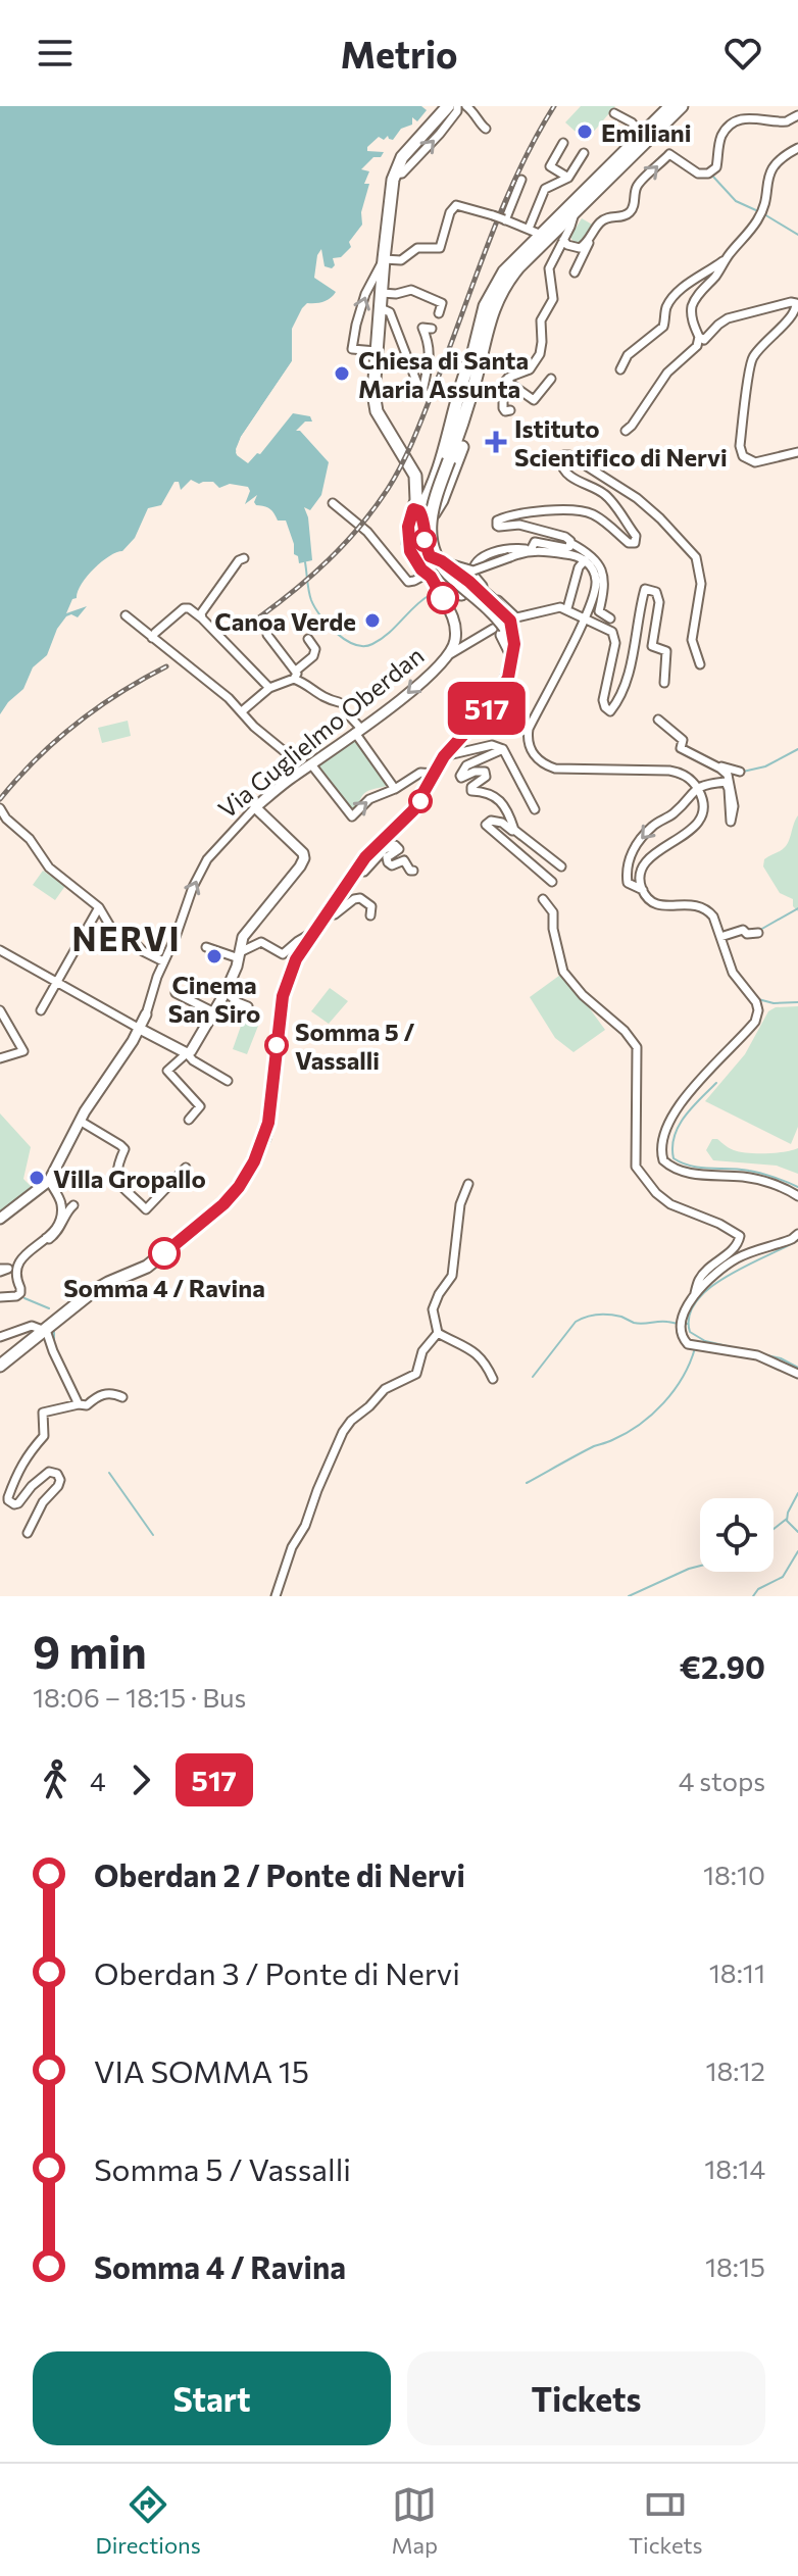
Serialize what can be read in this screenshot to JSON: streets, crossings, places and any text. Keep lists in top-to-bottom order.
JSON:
{
  "streets": {
    "main road": ["Via Guglielmo Oberdan"]
  },
  "districts": ["NERVI"],
  "places": {
    "other": [
      "Emiliani",
      "Chiesa di Santa Maria Assunta",
      "Canoa Verde",
      "Cinema San Siro",
      "Somma 5 / Vassalli",
      "Villa Gropallo",
      "Somma 4 / Ravina"
    ],
    "health": ["Istituto Scientifico di Nervi"]
  },
  "lines": ["bus line 517"],
  "page": {
    "header": "Metrio",
    "on_map": "517",
    "heading": ["9 min", "18:06 – 18:15 · Bus", "€2.90"],
    "legs": ["4", "517", "4 stops"],
    "list": [
      {
        "name": "Oberdan 2 / Ponte di Nervi",
        "value": "18:10"
      },
      {
        "name": "Oberdan 3 / Ponte di Nervi",
        "value": "18:11"
      },
      {
        "name": "VIA SOMMA 15",
        "value": "18:12"
      },
      {
        "name": "Somma 5 / Vassalli",
        "value": "18:14"
      },
      {
        "name": "Somma 4 / Ravina",
        "value": "18:15"
      }
    ],
    "buttons": ["Start", "Tickets"],
    "tabs": ["Directions", "Map", "Tickets"]
  }
}
